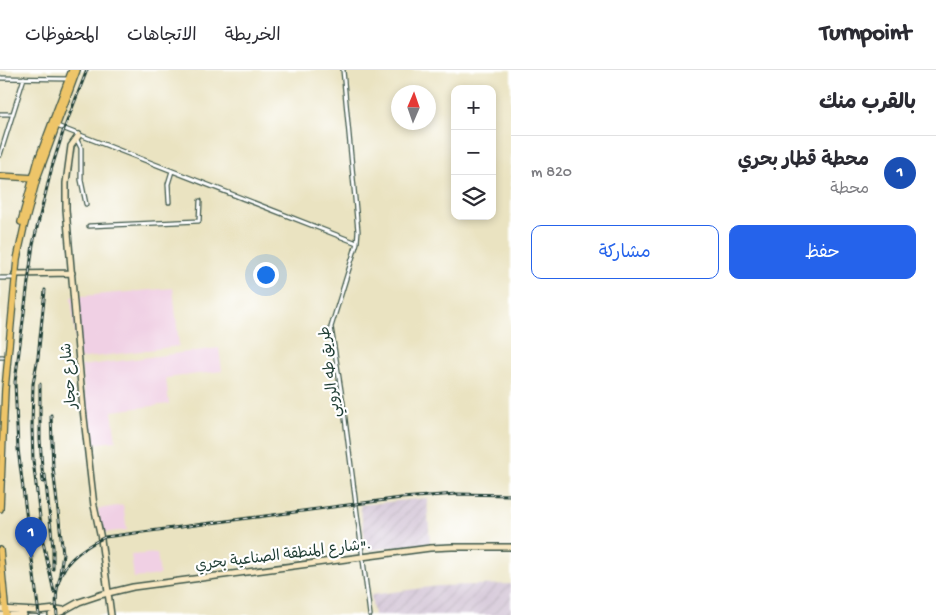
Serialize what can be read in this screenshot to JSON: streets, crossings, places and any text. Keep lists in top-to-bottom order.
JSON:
{
  "streets": {
    "street": ["طريق طه الروبي", "شارع حجار", "شارع المنطقة الصناعية بحري\"."]
  },
  "crossings": [
    ["طريق طه الروبي", "شارع المنطقة الصناعية بحري\"."],
    ["شارع حجار", "شارع المنطقة الصناعية بحري\"."]
  ],
  "north": "top",
  "page": {
    "header": "Turnpoint",
    "nav": ["الخريطة", "الاتجاهات", "المحفوظات"],
    "heading": "بالقرب منك",
    "map_buttons": ["+", "−"],
    "list": [
      {
        "mark": "1",
        "name": "محطة قطار بحري",
        "note": "محطة",
        "value": "820 m"
      }
    ],
    "buttons": ["حفظ", "مشاركة"],
    "pins": "1"
  }
}
